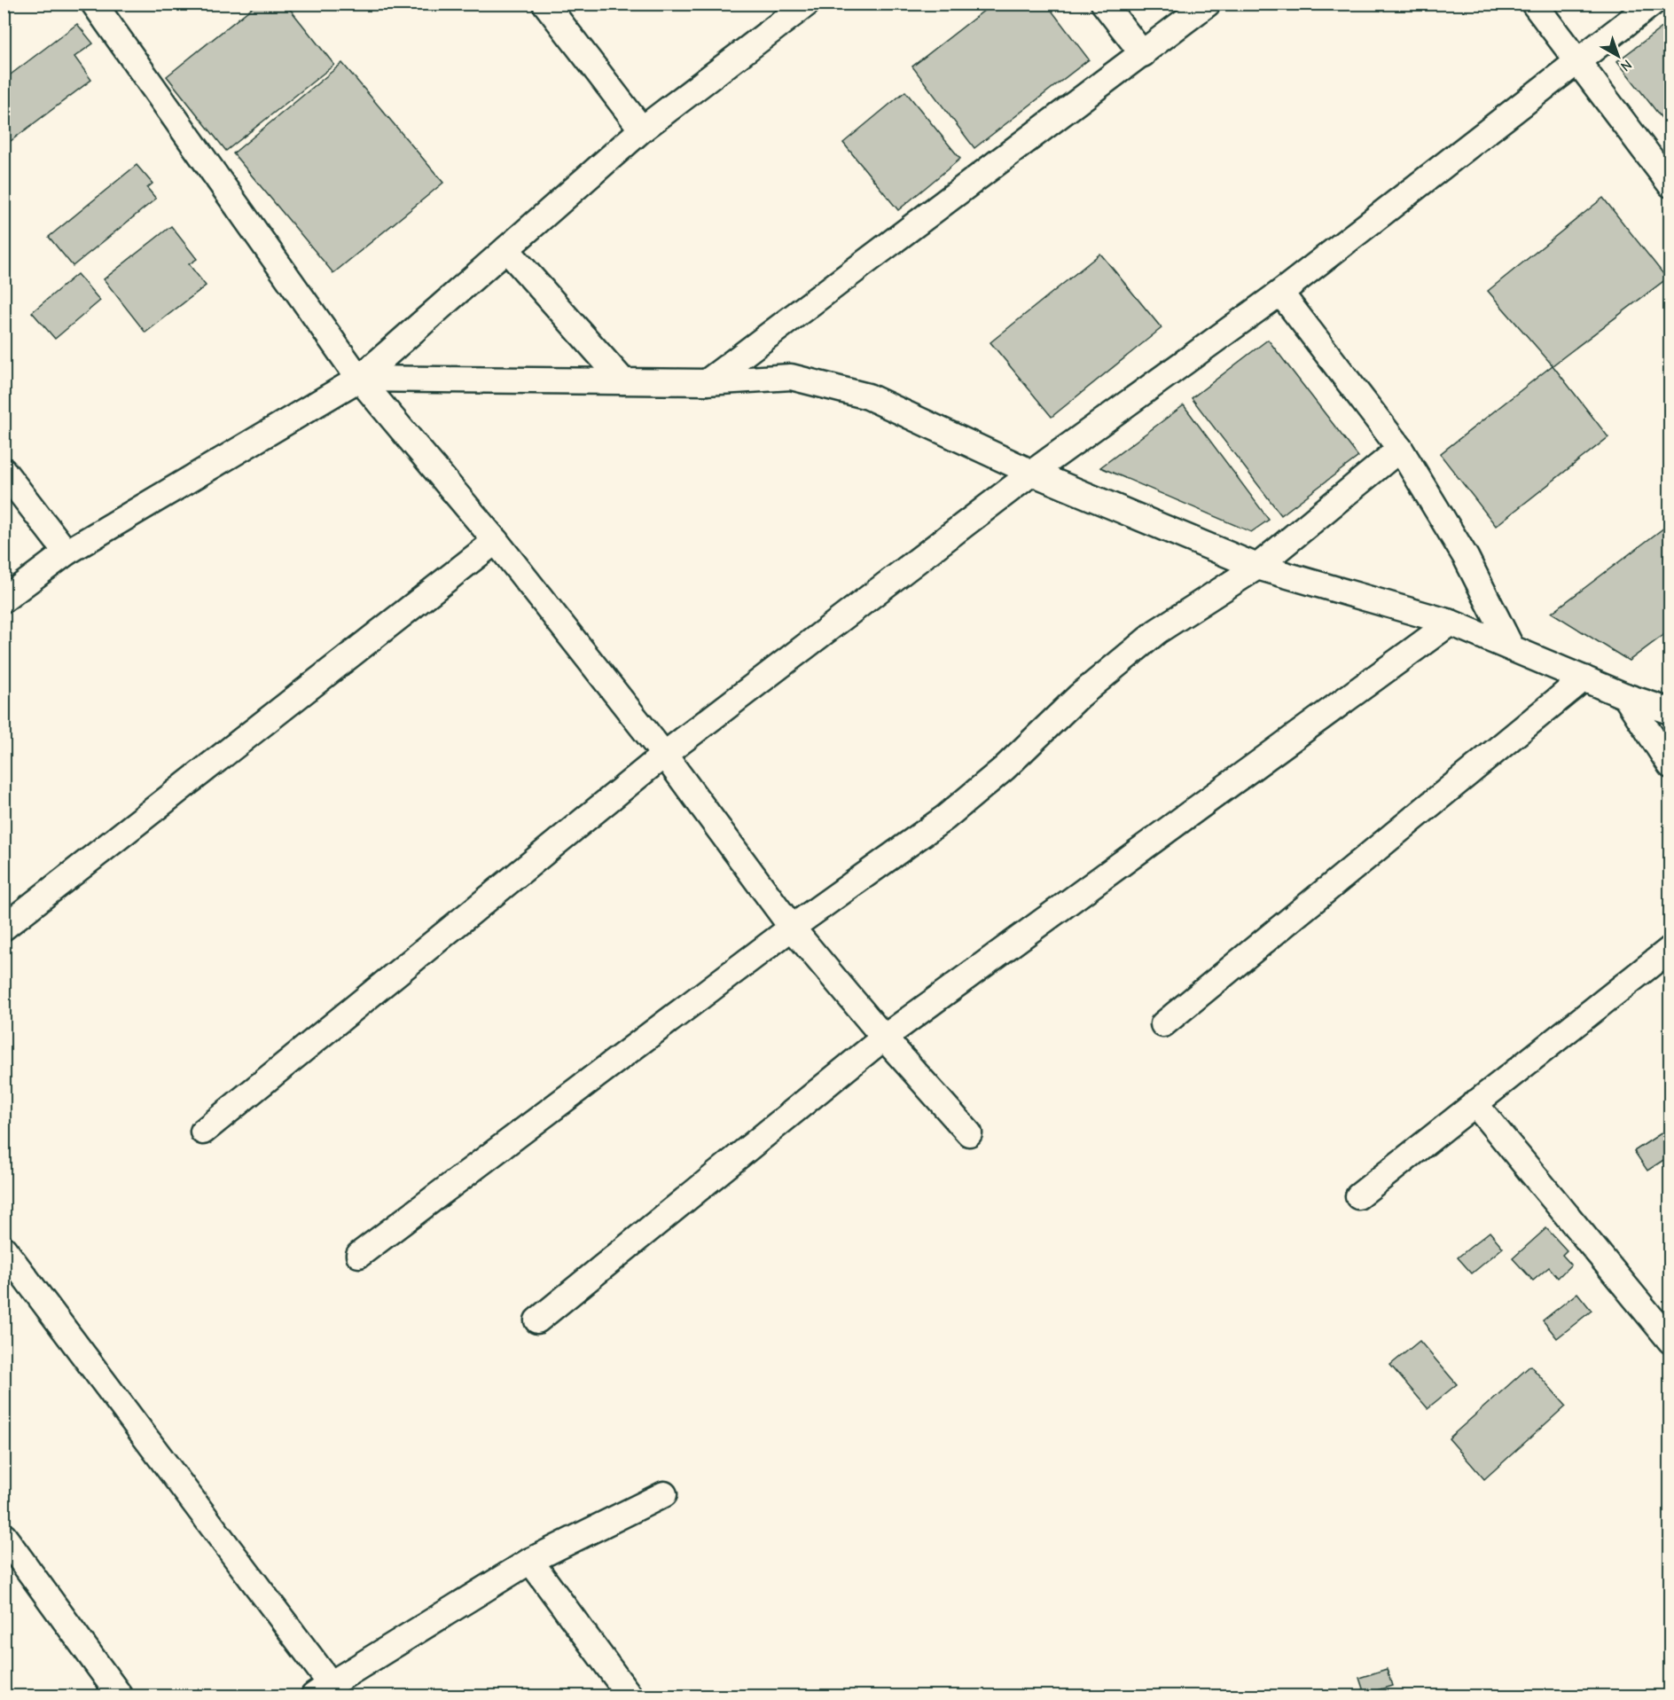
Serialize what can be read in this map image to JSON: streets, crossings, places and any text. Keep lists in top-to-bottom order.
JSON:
{
  "north": "bottom right"
}
